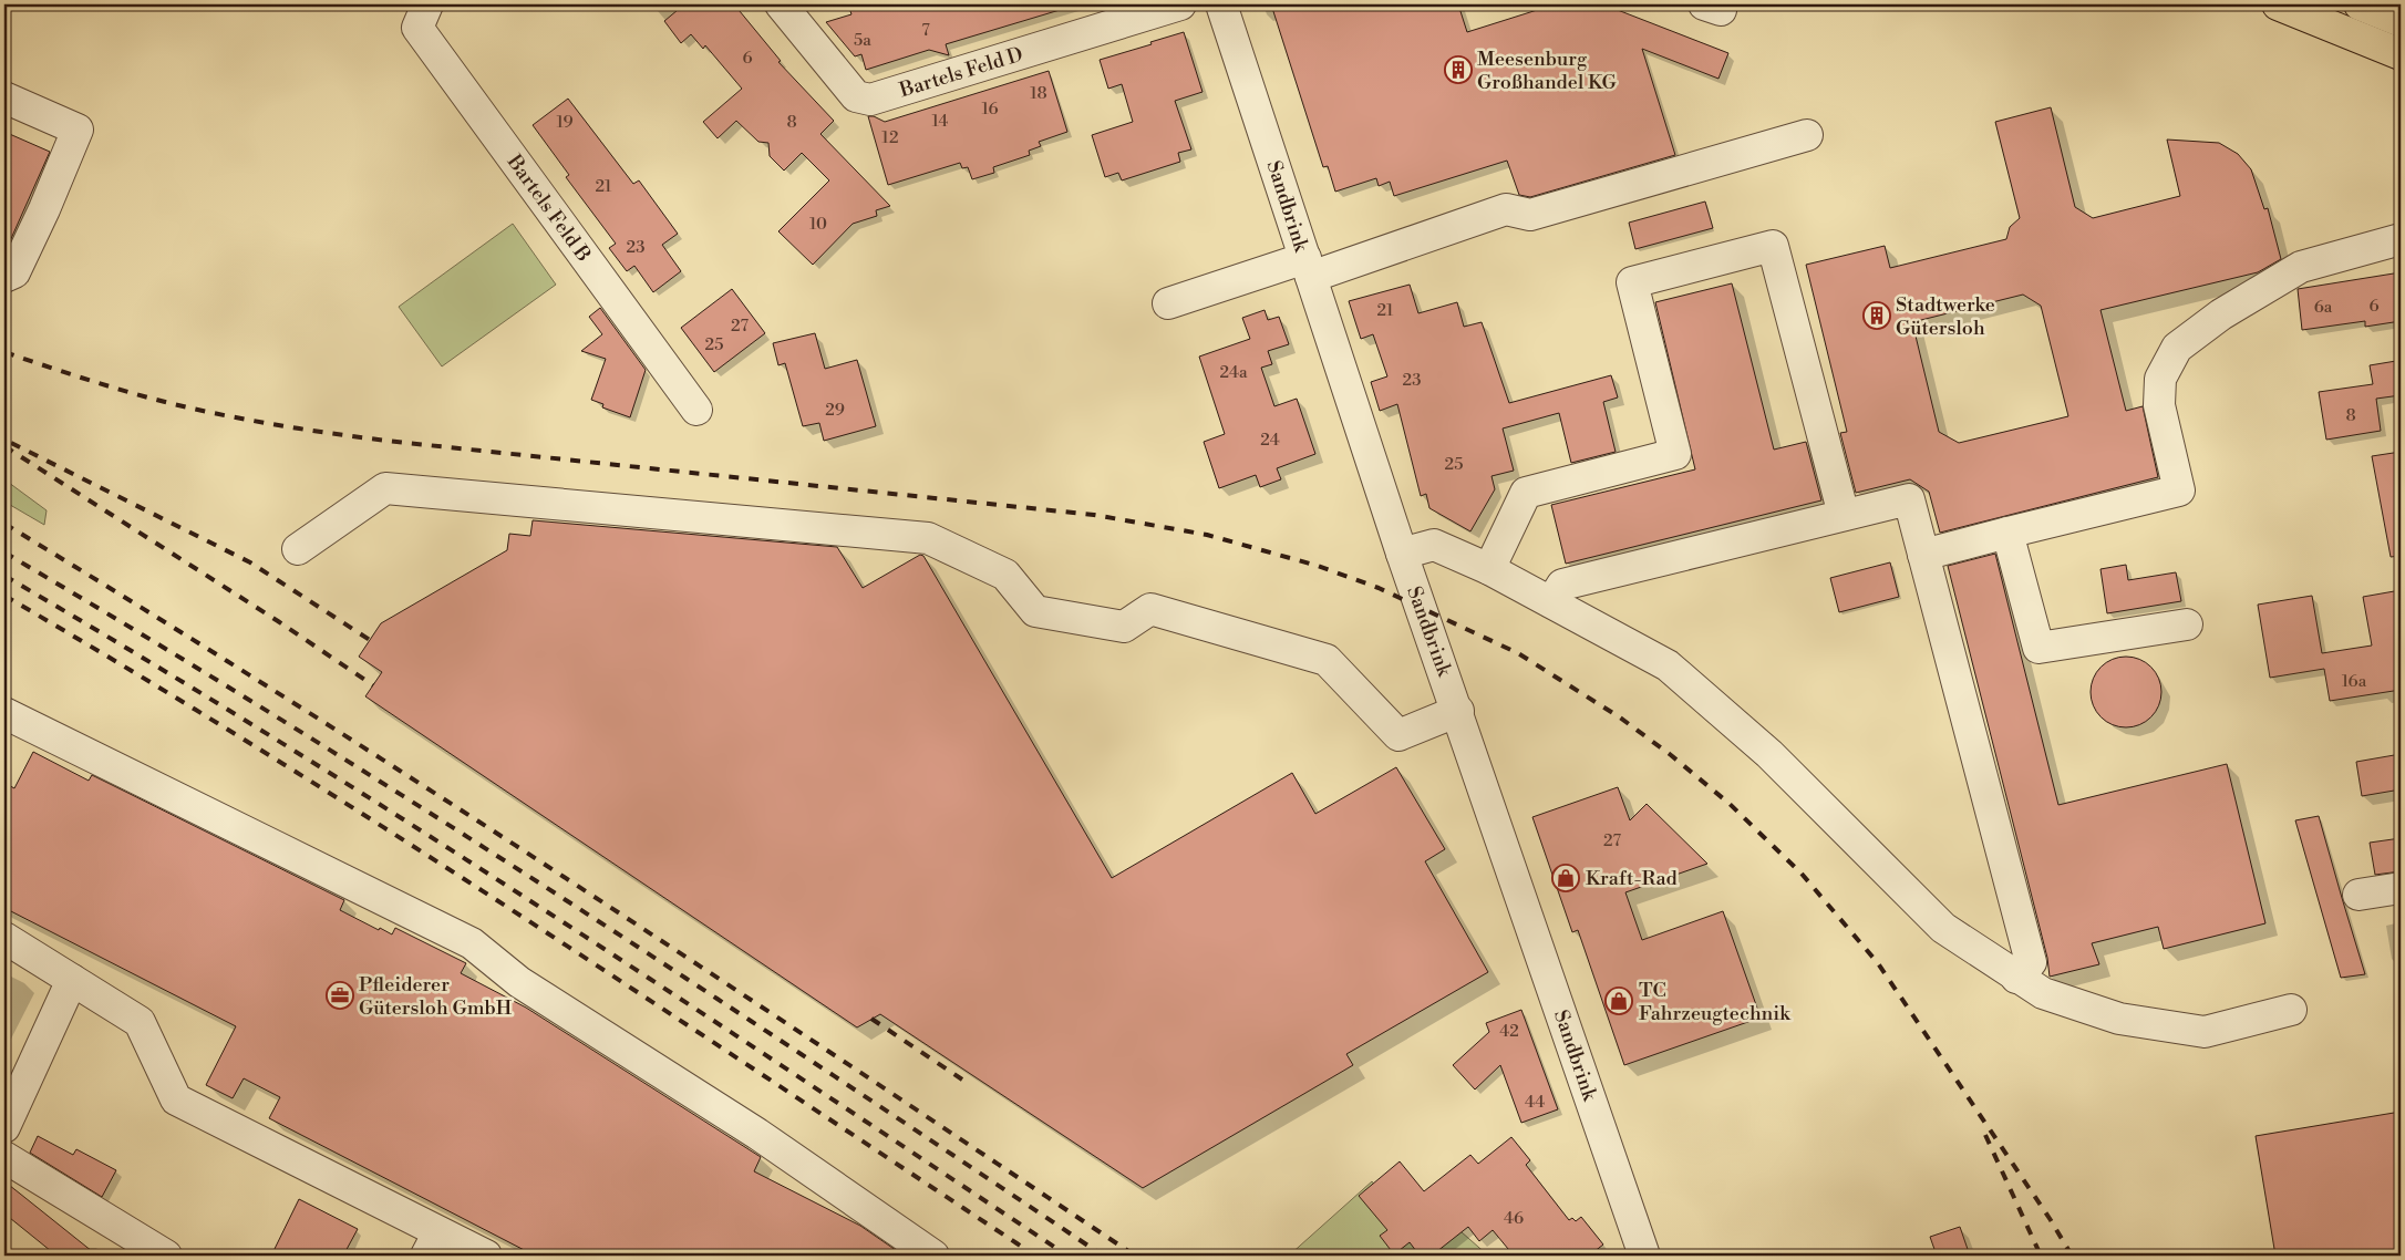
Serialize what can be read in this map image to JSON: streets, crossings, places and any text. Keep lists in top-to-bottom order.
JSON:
{
  "streets": {
    "street": ["Bartels Feld D", "Sandbrink", "Bartels Feld B"]
  },
  "places": {
    "building": ["Meesenburg Großhandel KG", "Stadtwerke Gütersloh"],
    "shop": ["Kraft-Rad", "TC Fahrzeugtechnik"],
    "office": ["Pfleiderer Gütersloh GmbH"]
  },
  "house_numbers": [
    "7",
    "5a",
    "6",
    "18",
    "16",
    "14",
    "19",
    "8",
    "12",
    "21",
    "10",
    "23",
    "6",
    "6a",
    "21",
    "27",
    "25",
    "24a",
    "23",
    "29",
    "8",
    "24",
    "25",
    "16a",
    "27",
    "42",
    "44",
    "46"
  ]
}
